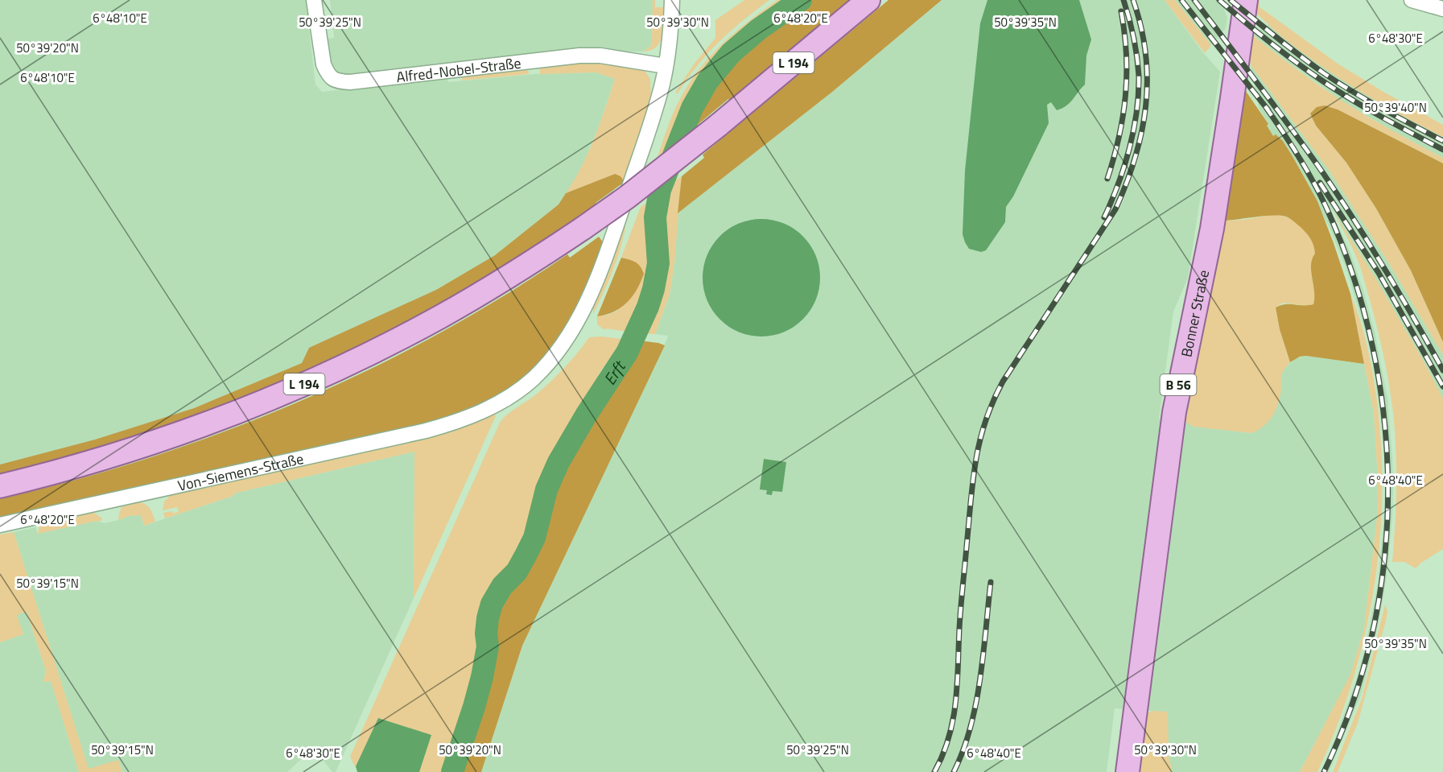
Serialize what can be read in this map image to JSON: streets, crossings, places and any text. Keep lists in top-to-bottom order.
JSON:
{
  "streets": {
    "main road": ["L 194", "Bonner Straße", "B 56"],
    "street": ["Alfred-Nobel-Straße", "Von-Siemens-Straße"]
  },
  "crossings": [
    ["Alfred-Nobel-Straße", "Von-Siemens-Straße"]
  ],
  "water": ["Erft"],
  "coordinates": [
    "6°48'10\"E",
    "6°48'20\"E",
    "50°39'30\"N",
    "50°39'25\"N",
    "50°39'35\"N",
    "6°48'30\"E",
    "50°39'20\"N",
    "50°39'40\"N",
    "6°48'40\"E",
    "50°39'15\"N"
  ]
}
